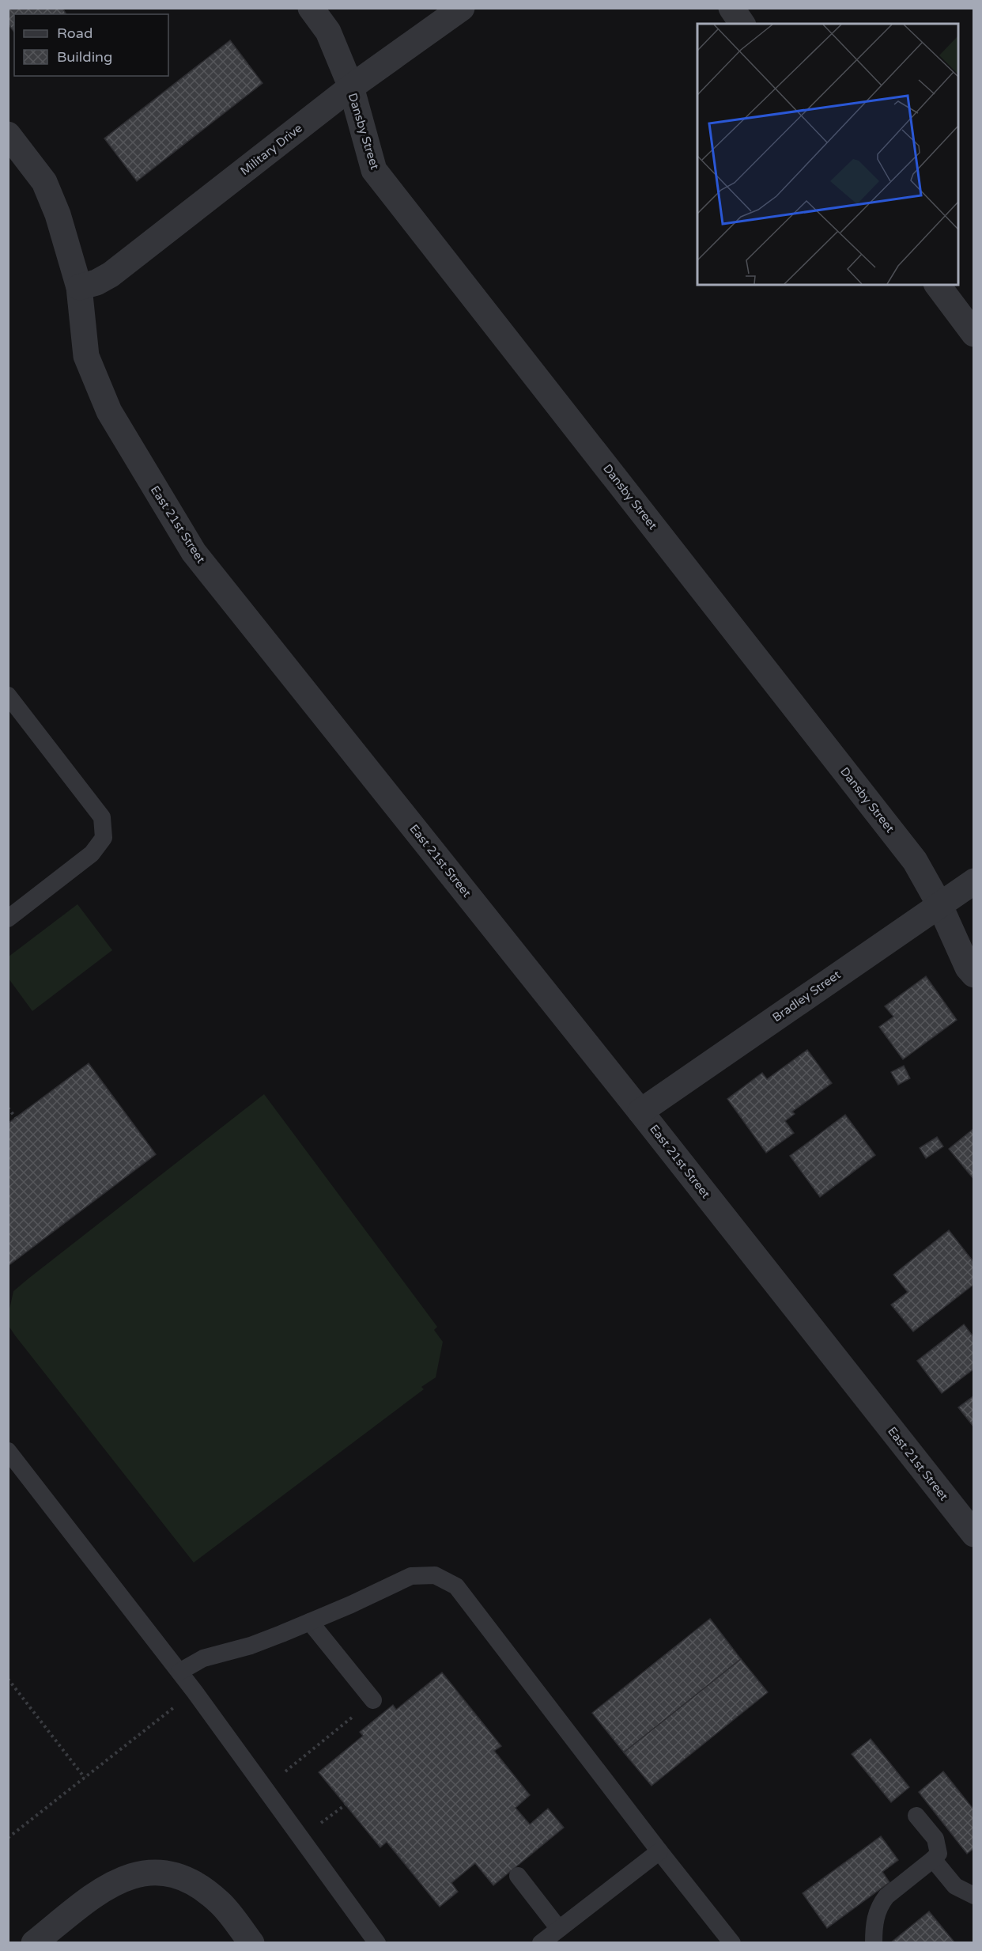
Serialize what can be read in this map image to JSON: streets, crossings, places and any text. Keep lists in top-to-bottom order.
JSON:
{
  "streets": {
    "street": [
      "Dansby Street",
      "Military Drive",
      "East 21st Street",
      "Bradley Street"
    ]
  },
  "crossings": [
    ["Dansby Street", "Military Drive"],
    ["Dansby Street", "Bradley Street"],
    ["Military Drive", "East 21st Street"],
    ["East 21st Street", "Bradley Street"]
  ],
  "legend": ["Road", "Building"]
}
